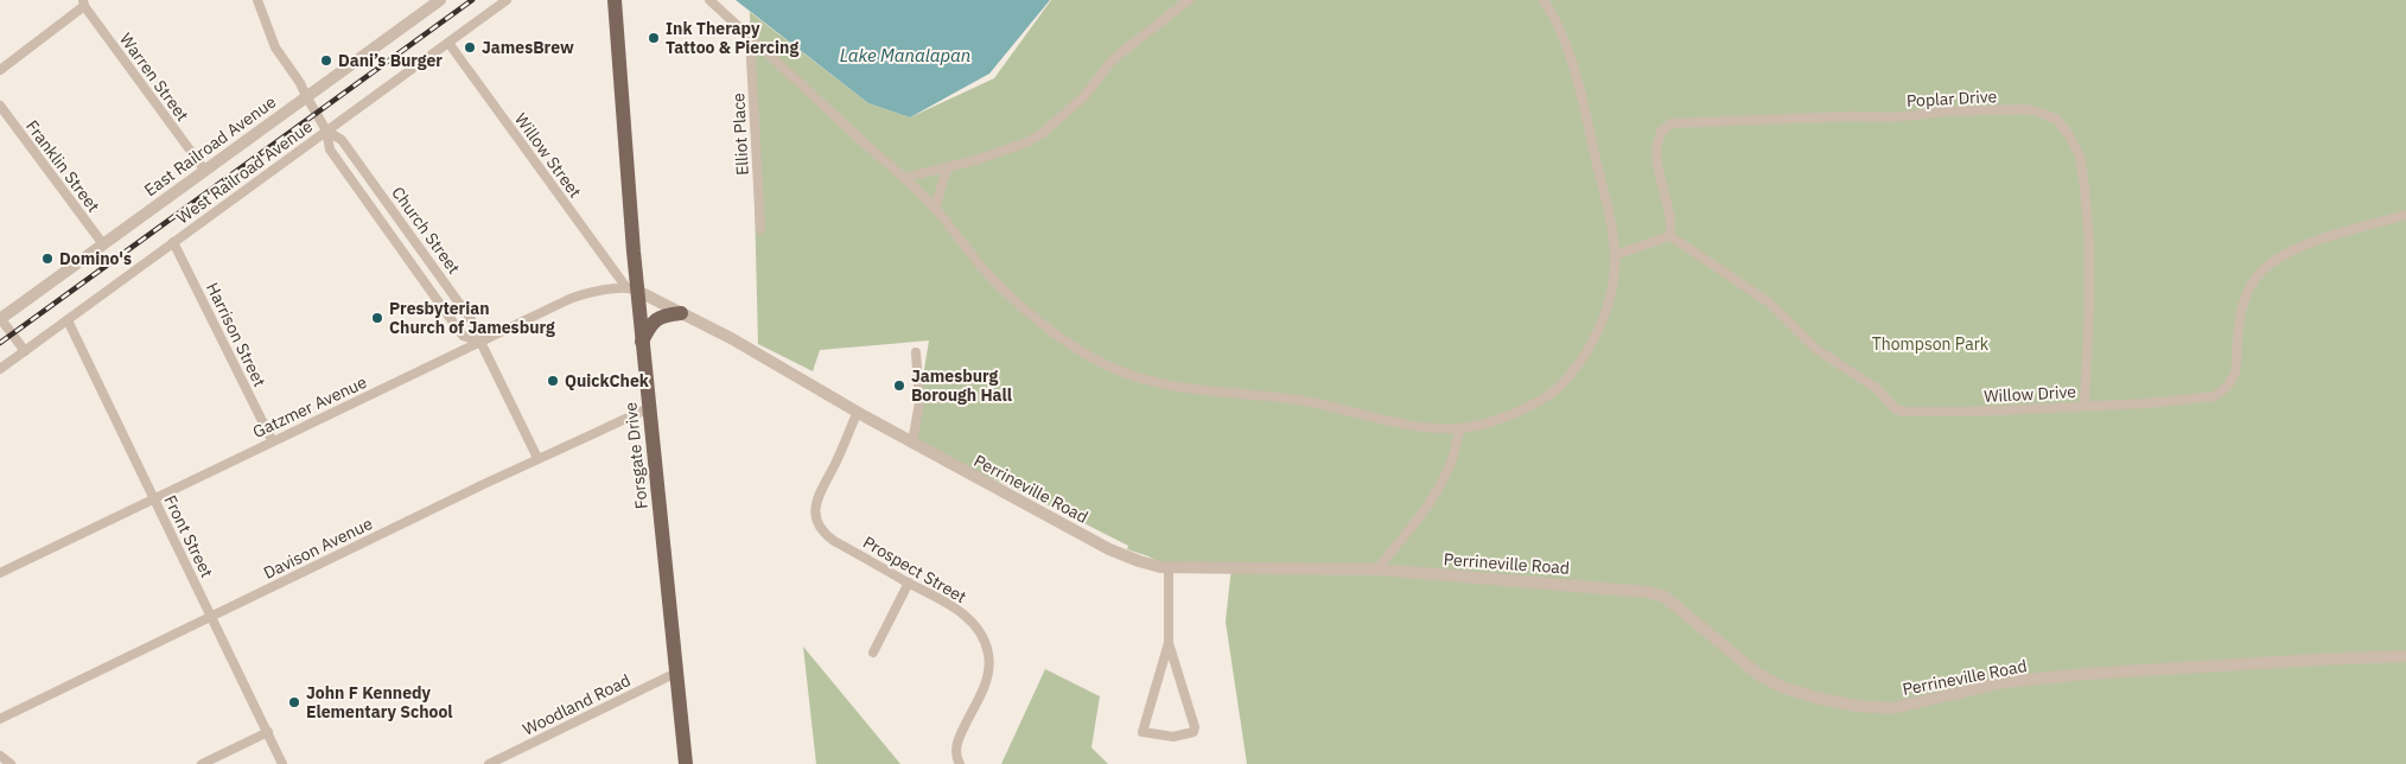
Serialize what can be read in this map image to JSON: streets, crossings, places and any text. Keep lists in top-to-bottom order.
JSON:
{
  "streets": {
    "main road": ["Forsgate Drive"],
    "street": [
      "Warren Street",
      "Poplar Drive",
      "Elliot Place",
      "East Railroad Avenue",
      "Willow Street",
      "Franklin Street",
      "West Railroad Avenue",
      "Church Street",
      "Harrison Street",
      "Willow Drive",
      "Gatzmer Avenue",
      "Perrineville Road",
      "Front Street",
      "Davison Avenue",
      "Prospect Street",
      "Woodland Road"
    ]
  },
  "crossings": [
    ["Warren Street", "East Railroad Avenue"],
    ["Poplar Drive", "Willow Drive"],
    ["East Railroad Avenue", "Franklin Street"],
    ["East Railroad Avenue", "Church Street"],
    ["Willow Street", "West Railroad Avenue"],
    ["Willow Street", "Gatzmer Avenue"],
    ["Willow Street", "Forsgate Drive"],
    ["Willow Street", "Perrineville Road"],
    ["West Railroad Avenue", "Church Street"],
    ["West Railroad Avenue", "Harrison Street"],
    ["West Railroad Avenue", "Front Street"],
    ["Church Street", "Gatzmer Avenue"],
    ["Harrison Street", "Gatzmer Avenue"],
    ["Gatzmer Avenue", "Forsgate Drive"],
    ["Gatzmer Avenue", "Perrineville Road"],
    ["Gatzmer Avenue", "Front Street"],
    ["Forsgate Drive", "Perrineville Road"],
    ["Forsgate Drive", "Davison Avenue"],
    ["Forsgate Drive", "Woodland Road"],
    ["Perrineville Road", "Prospect Street"],
    ["Front Street", "Davison Avenue"]
  ],
  "water": ["Lake Manalapan"],
  "parks": ["Thompson Park"],
  "places": [
    "Ink Therapy Tattoo & Piercing",
    "JamesBrew",
    "Dani’s Burger",
    "Domino's",
    "Presbyterian Church of Jamesburg",
    "QuickChek",
    "Jamesburg Borough Hall",
    "John F Kennedy Elementary School"
  ]
}
